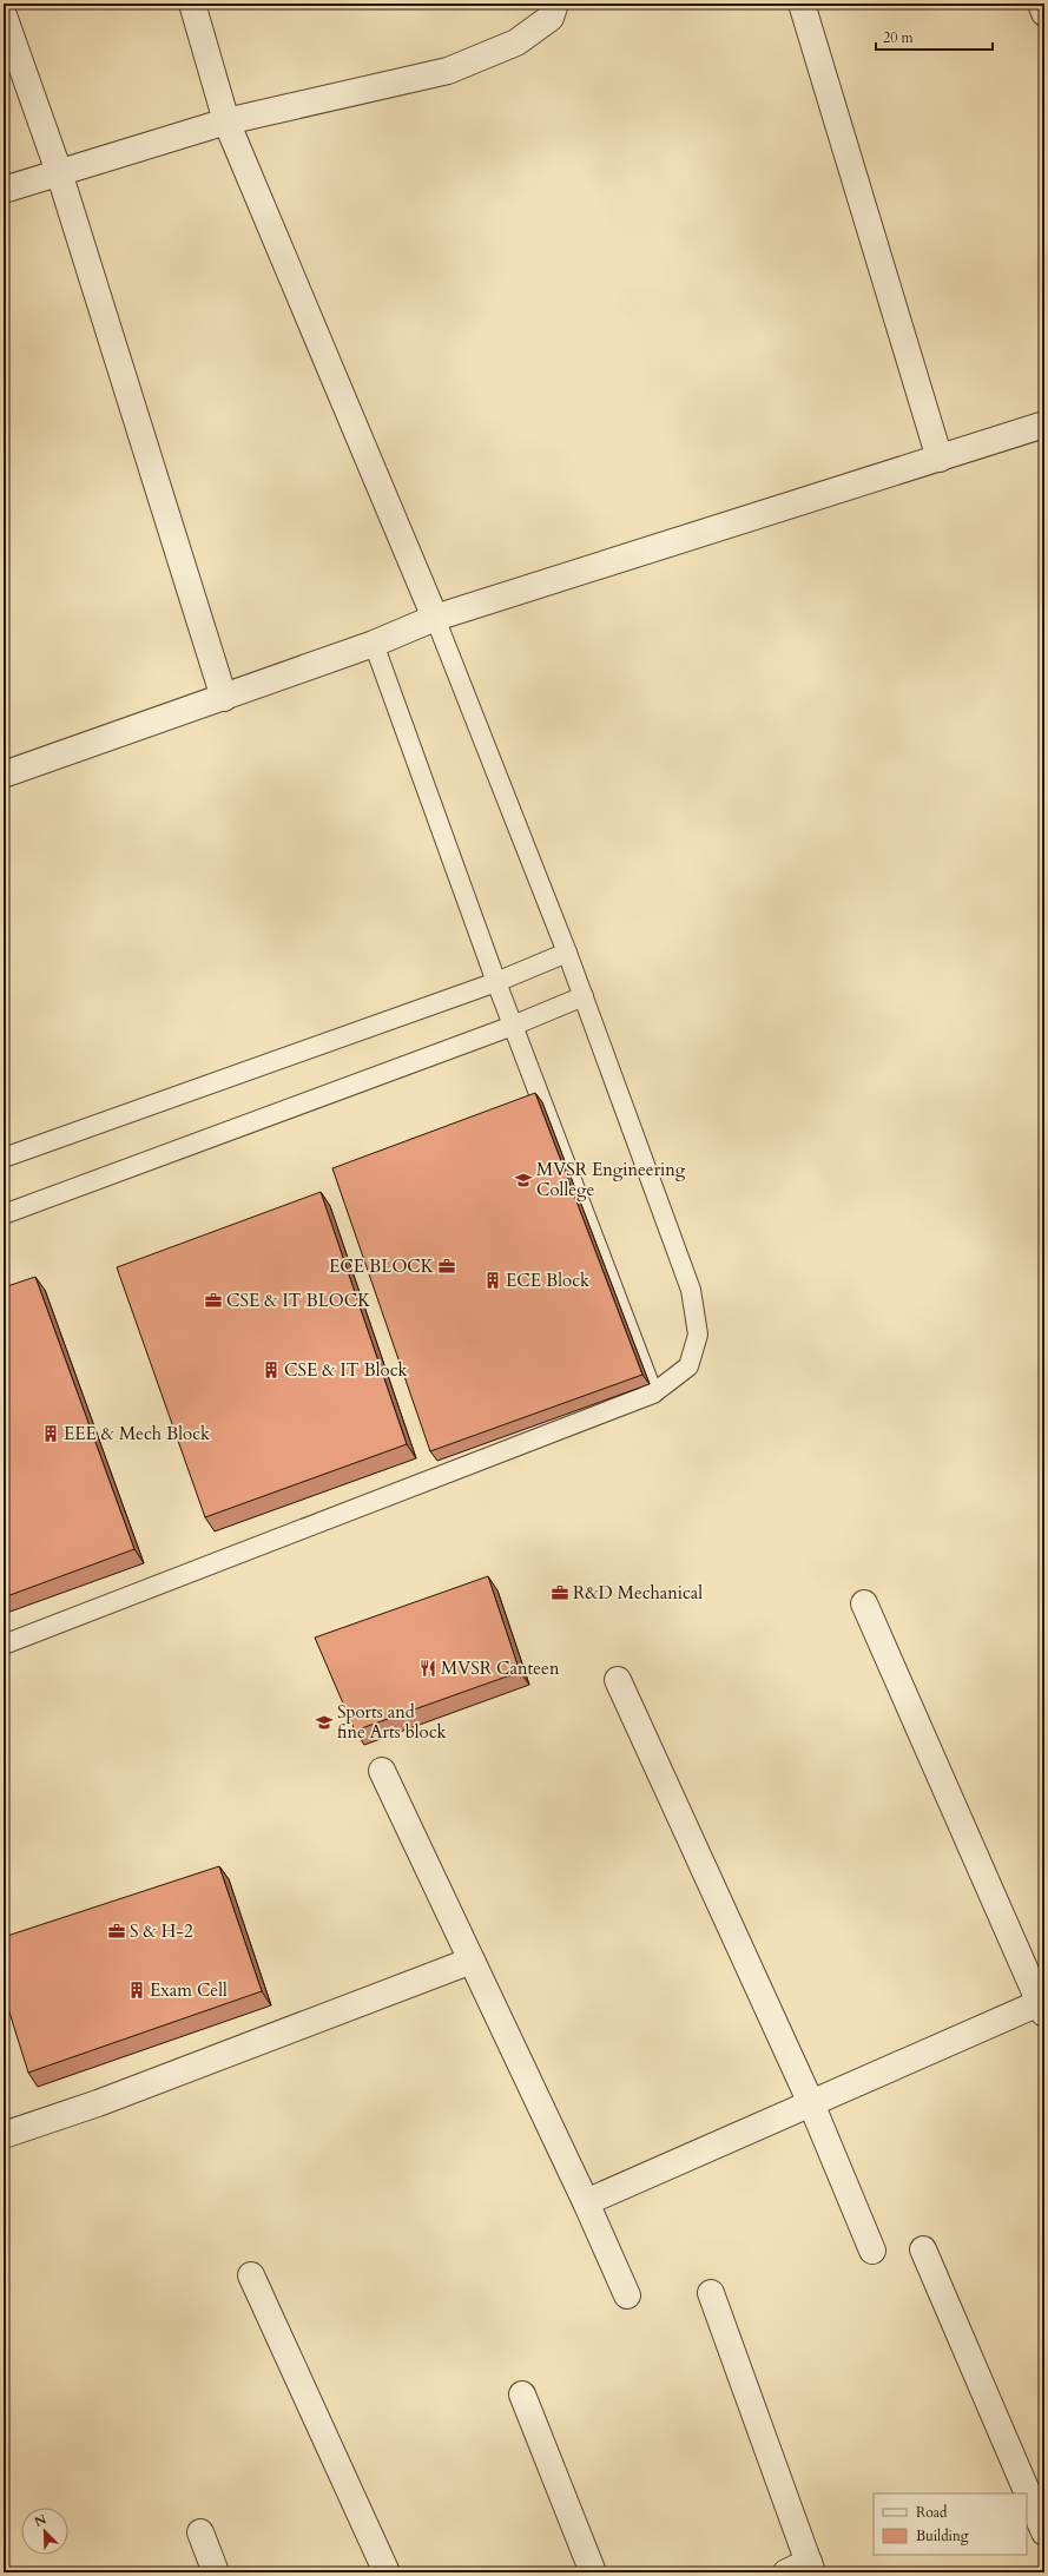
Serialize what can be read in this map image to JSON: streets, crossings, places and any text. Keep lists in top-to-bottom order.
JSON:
{
  "places": {
    "school or university": ["MVSR Engineering College", "Sports and fine Arts block"],
    "office": [
      "ECE BLOCK",
      "CSE & IT BLOCK",
      "R&D Mechanical",
      "S & H-2"
    ],
    "building": [
      "ECE Block",
      "CSE & IT Block",
      "EEE & Mech Block",
      "Exam Cell"
    ],
    "restaurant": ["MVSR Canteen"]
  },
  "legend": ["Road", "Building"],
  "scale_bar": "20 m",
  "north": "top left"
}
